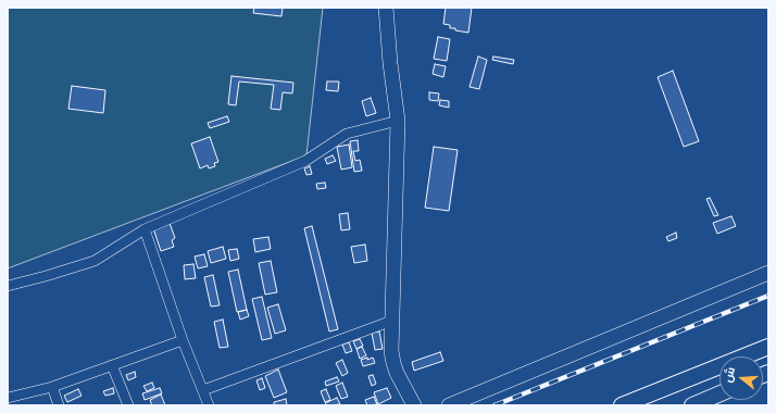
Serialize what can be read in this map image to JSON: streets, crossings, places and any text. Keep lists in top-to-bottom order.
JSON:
{
  "north": "left"
}
